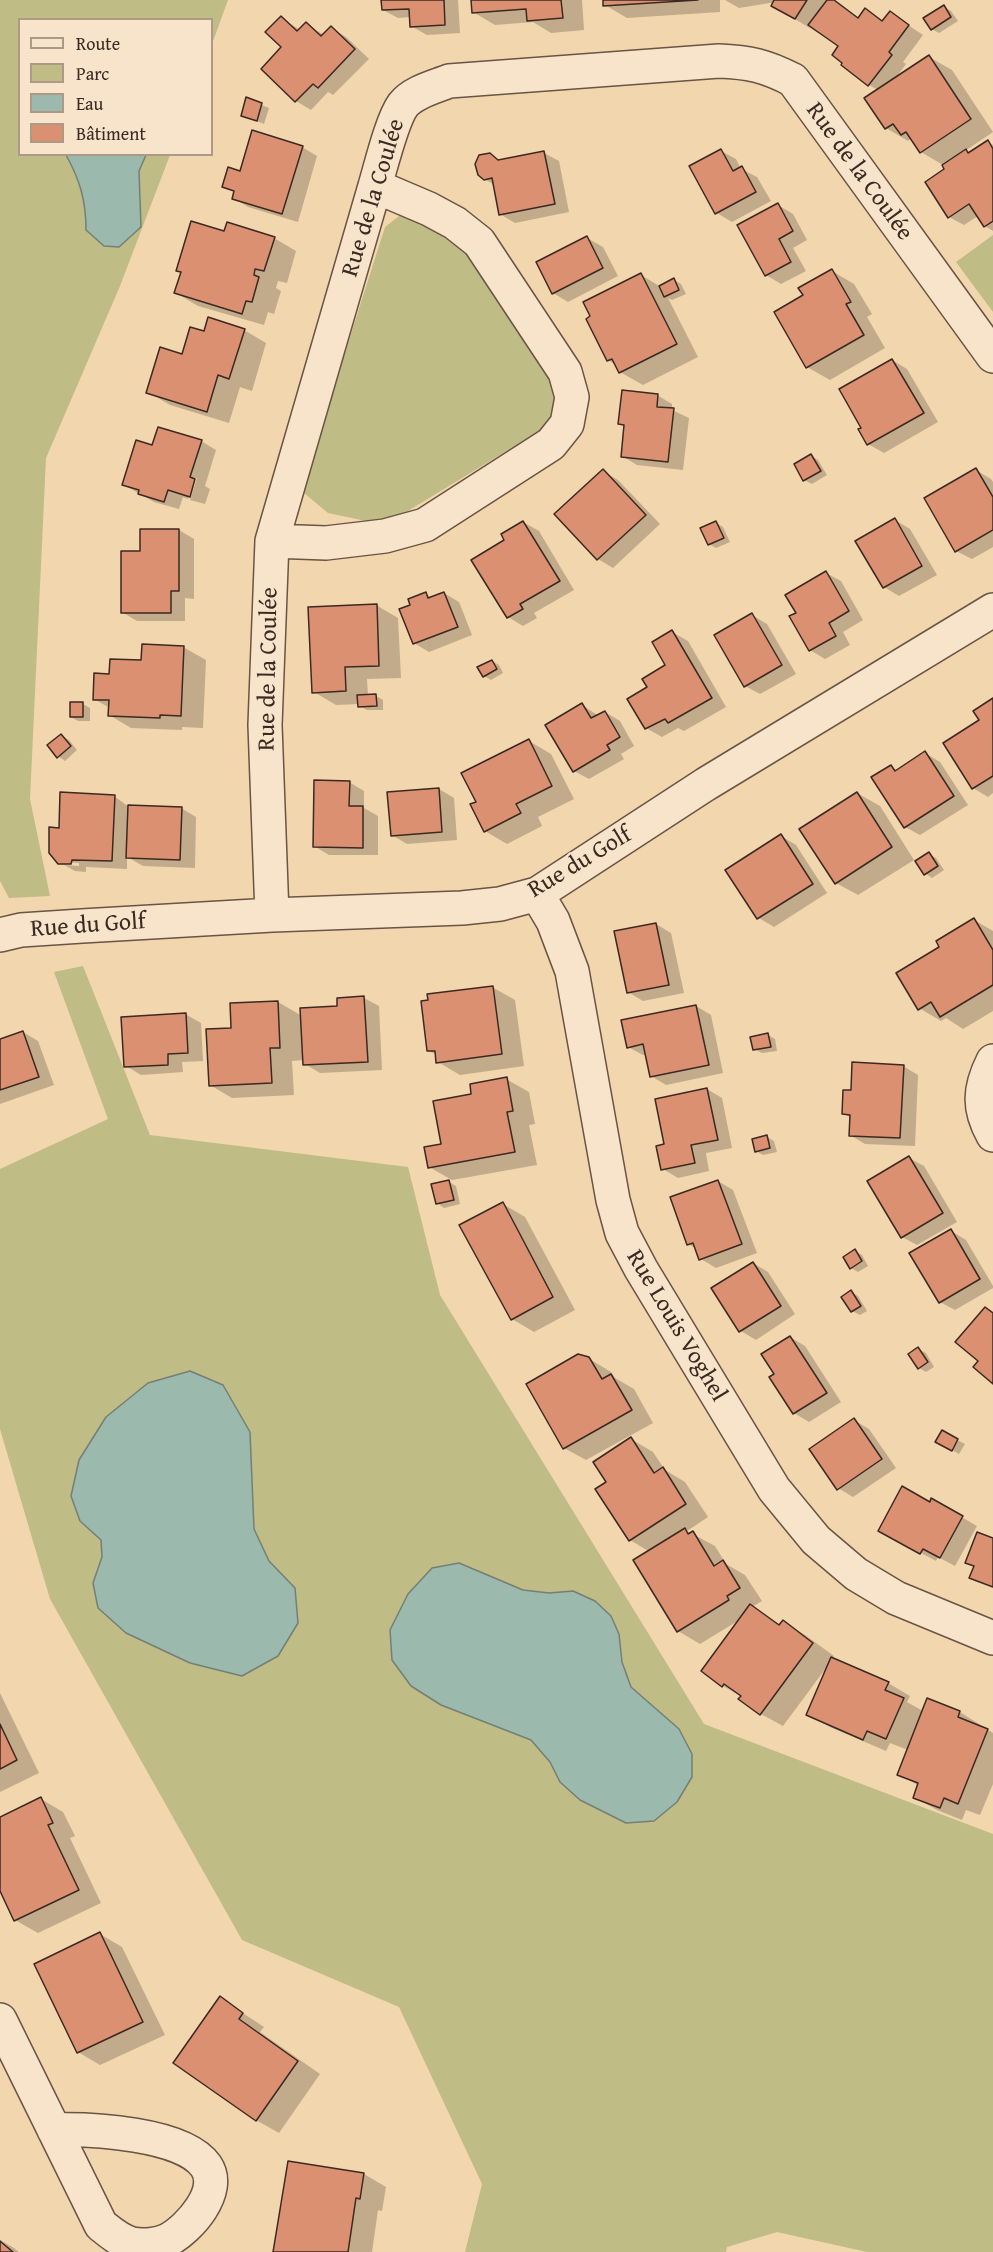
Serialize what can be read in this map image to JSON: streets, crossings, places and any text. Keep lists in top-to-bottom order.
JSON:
{
  "streets": {
    "street": ["Rue de la Coulée", "Rue du Golf", "Rue Louis Voghel"]
  },
  "crossings": [
    ["Rue de la Coulée", "Rue du Golf"],
    ["Rue du Golf", "Rue Louis Voghel"]
  ],
  "legend": [
    "Route",
    "Parc",
    "Eau",
    "Bâtiment"
  ]
}
